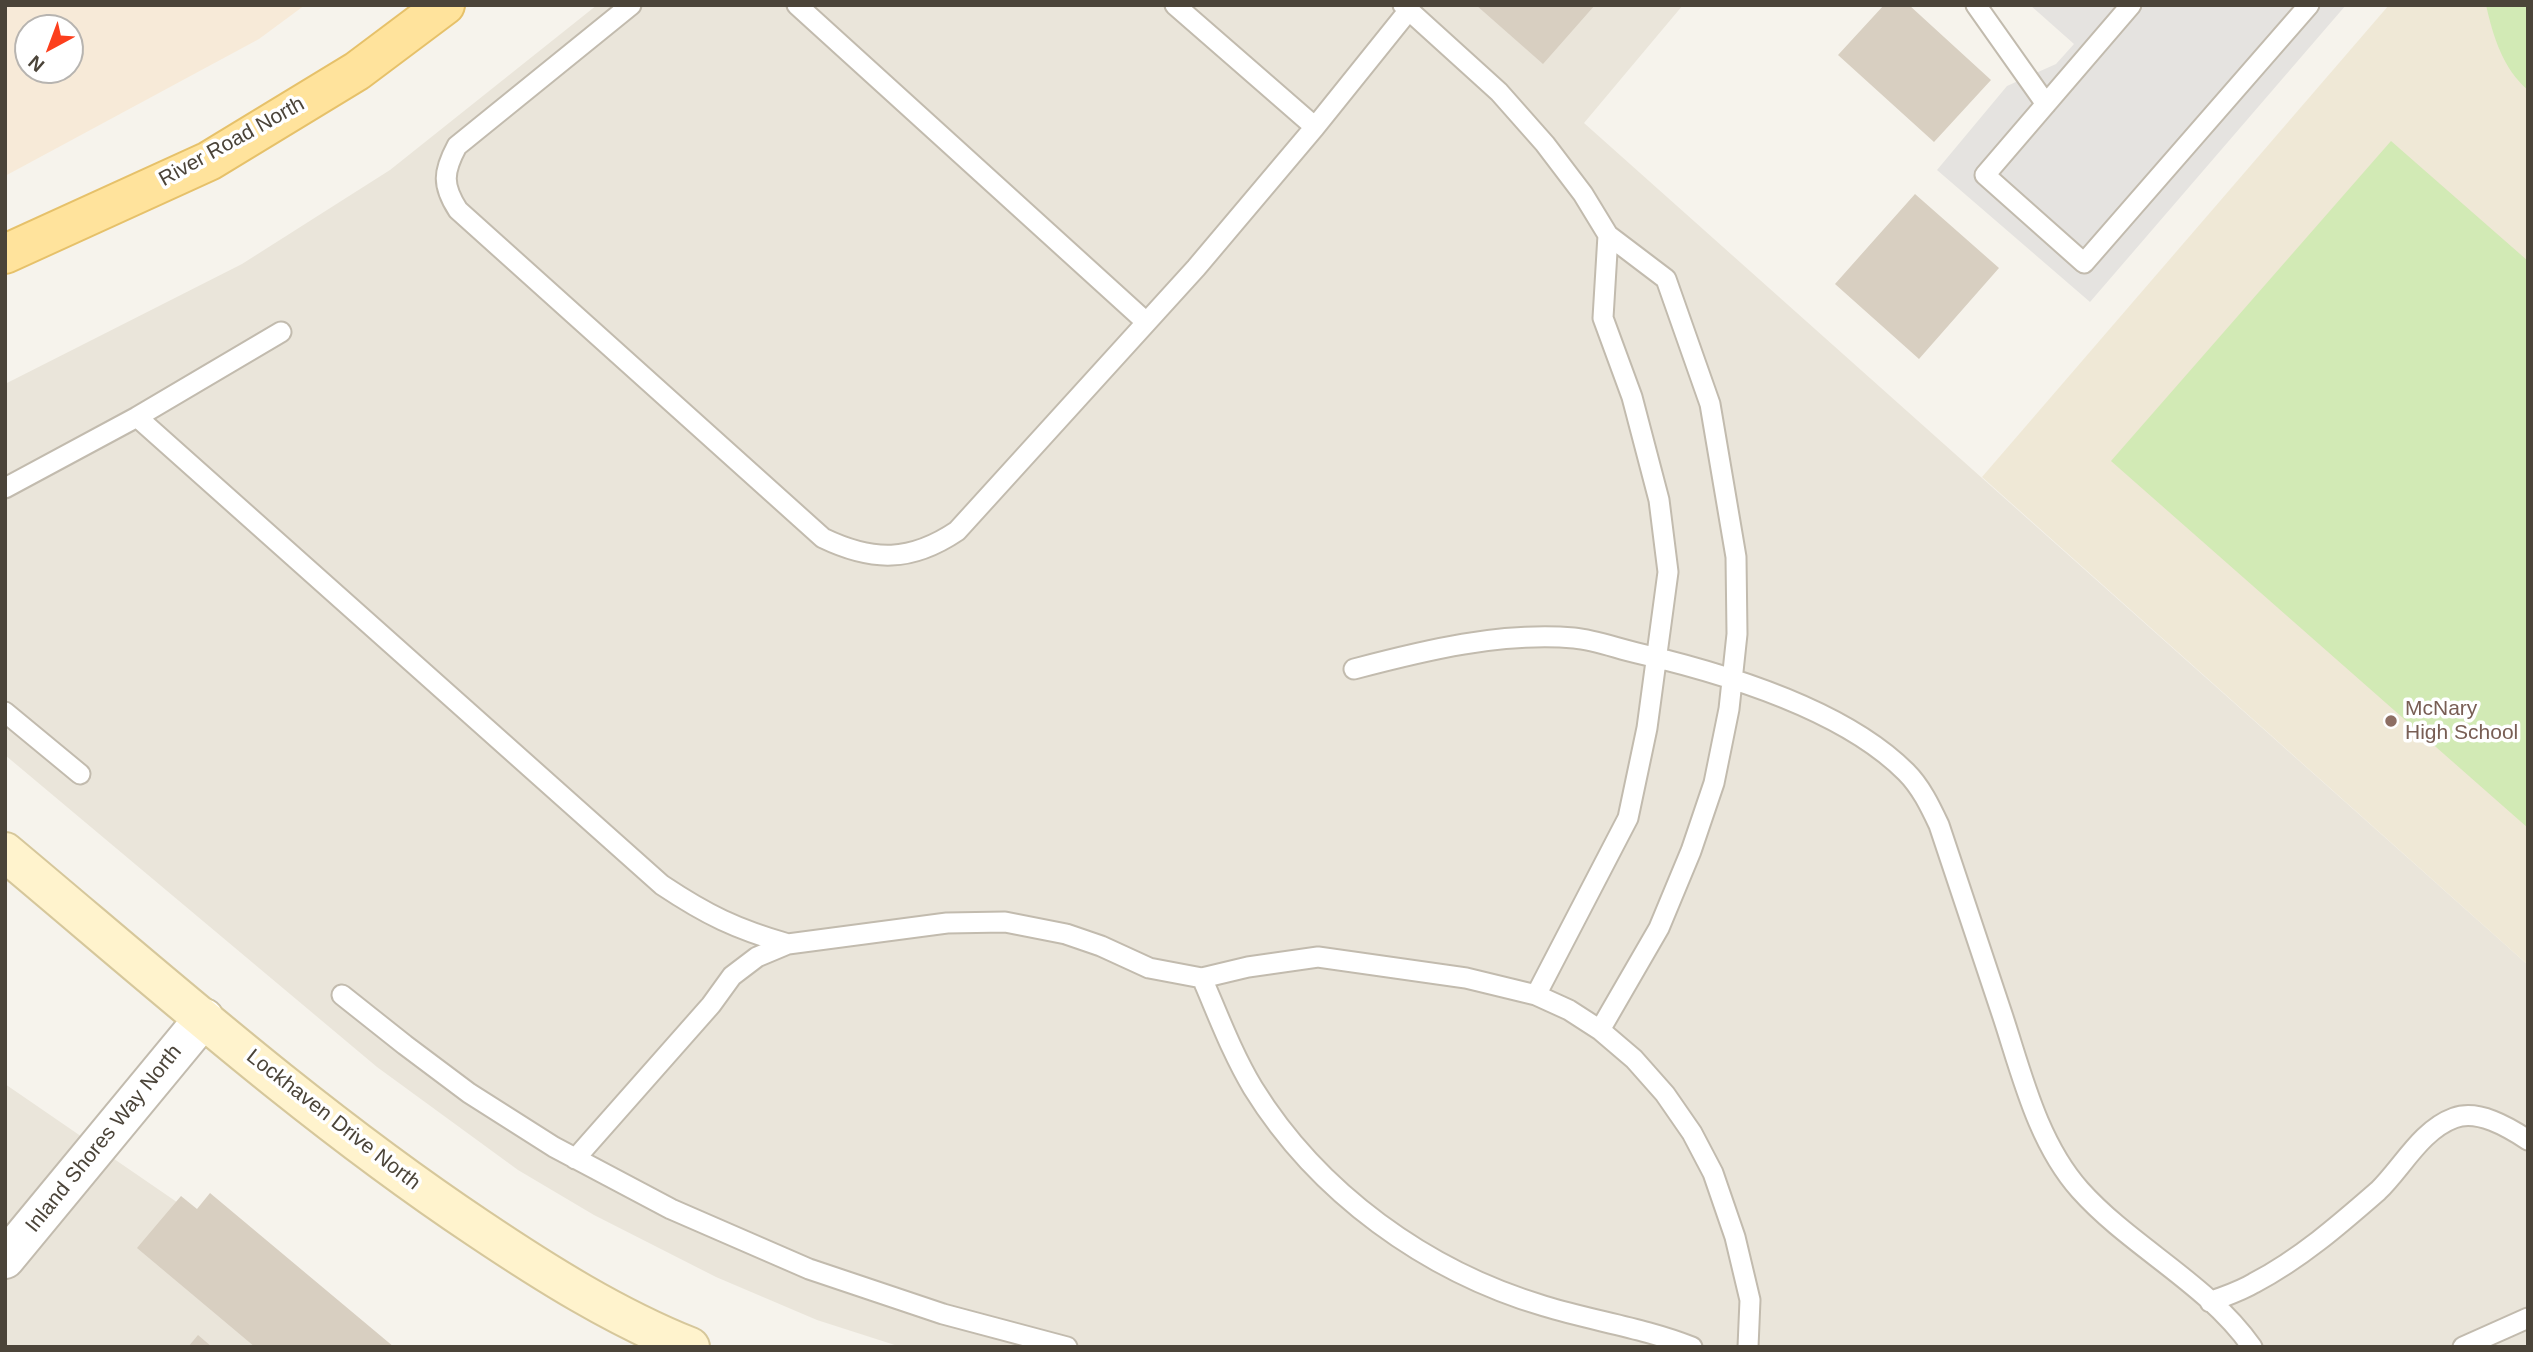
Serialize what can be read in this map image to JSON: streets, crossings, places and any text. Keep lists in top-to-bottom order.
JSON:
{
  "streets": {
    "main road": ["River Road North"],
    "street": ["Lockhaven Drive North", "Inland Shores Way North"]
  },
  "crossings": [
    ["Lockhaven Drive North", "Inland Shores Way North"]
  ],
  "places": ["McNary High School"],
  "north": "bottom left"
}
